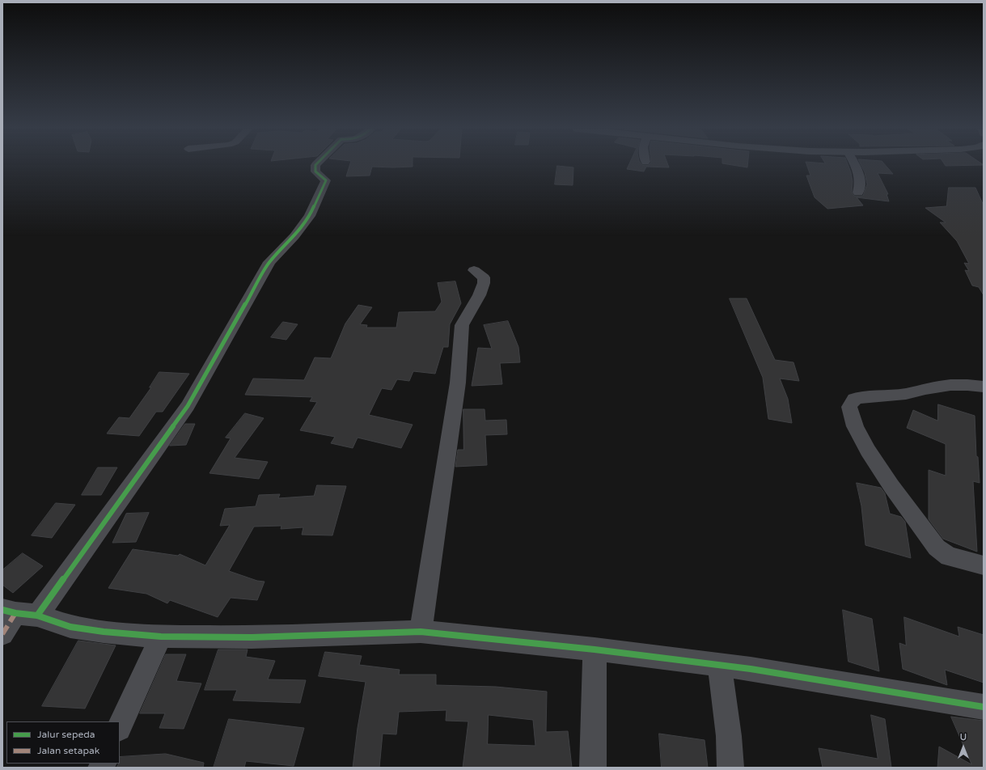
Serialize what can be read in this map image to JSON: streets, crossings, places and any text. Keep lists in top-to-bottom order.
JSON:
{
  "legend": ["Jalur sepeda", "Jalan setapak"],
  "north": "top"
}
